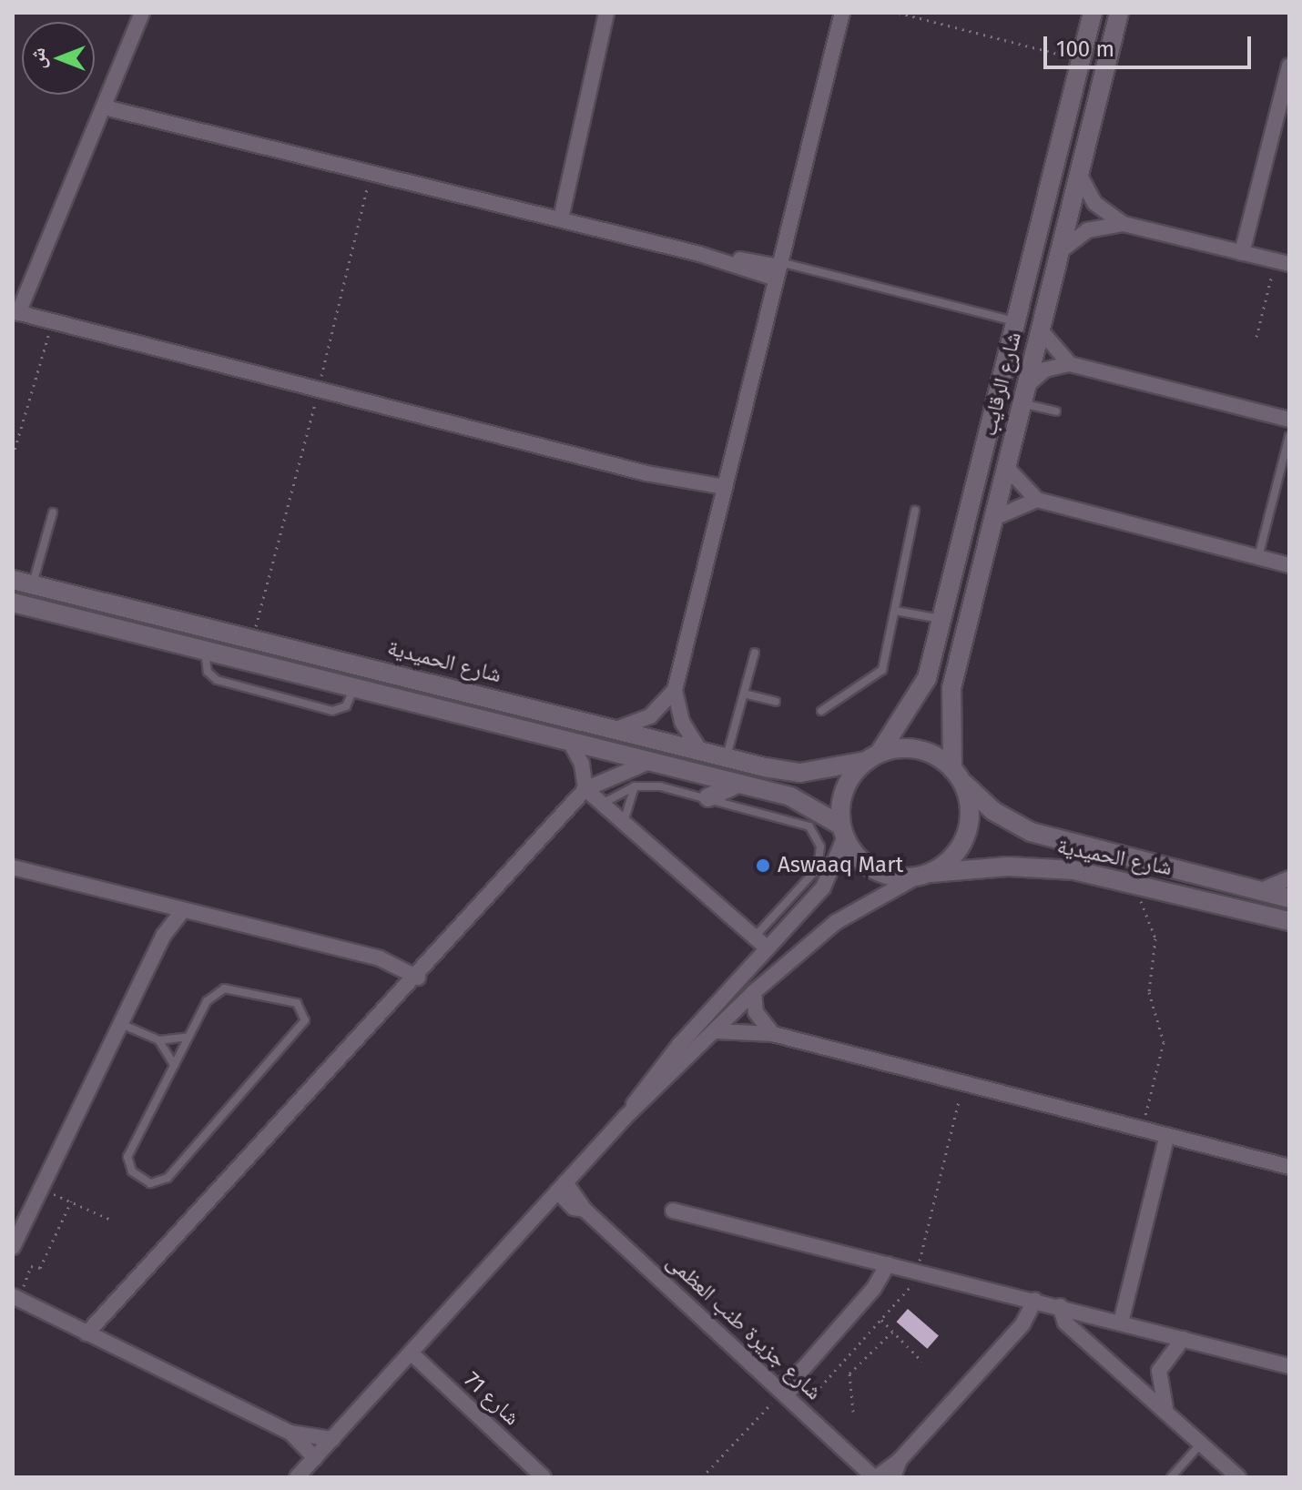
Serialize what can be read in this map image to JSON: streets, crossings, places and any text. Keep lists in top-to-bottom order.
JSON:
{
  "streets": {
    "street": [
      "شارع الرقايب",
      "شارع الحميدية",
      "شارع جزيرة طنب العظمى",
      "شارع 71"
    ]
  },
  "crossings": [
    ["شارع الرقايب", "شارع الحميدية"]
  ],
  "places": ["Aswaaq Mart"],
  "scale_bar": "100 m",
  "north": "left"
}
